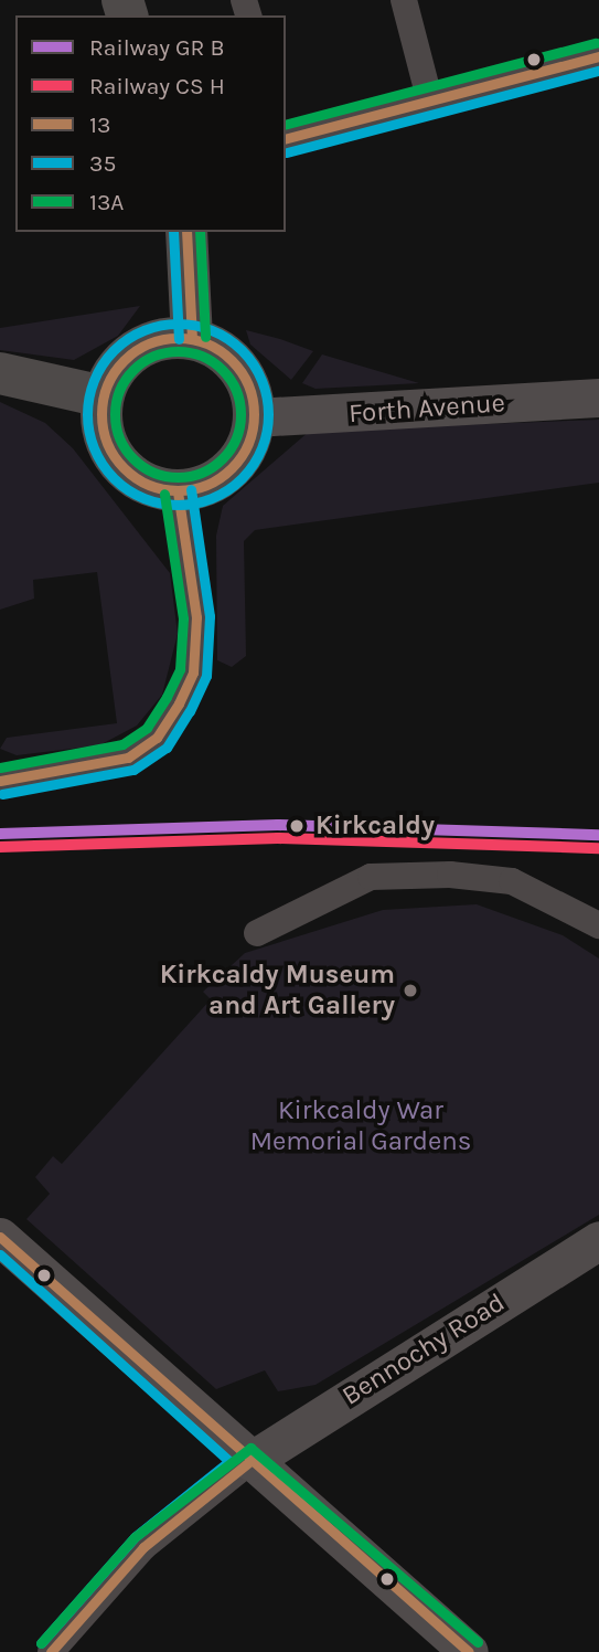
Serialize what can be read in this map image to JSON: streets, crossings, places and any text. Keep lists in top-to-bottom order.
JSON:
{
  "streets": {
    "main road": ["Forth Avenue", "Bennochy Road"]
  },
  "parks": ["Kirkcaldy War Memorial Gardens"],
  "places": ["Kirkcaldy", "Kirkcaldy Museum and Art Gallery"],
  "lines": ["transit line 13A", "transit line 13", "transit line 35"],
  "legend": [
    "Railway GR B",
    "Railway CS H",
    "13",
    "35",
    "13A"
  ]
}
